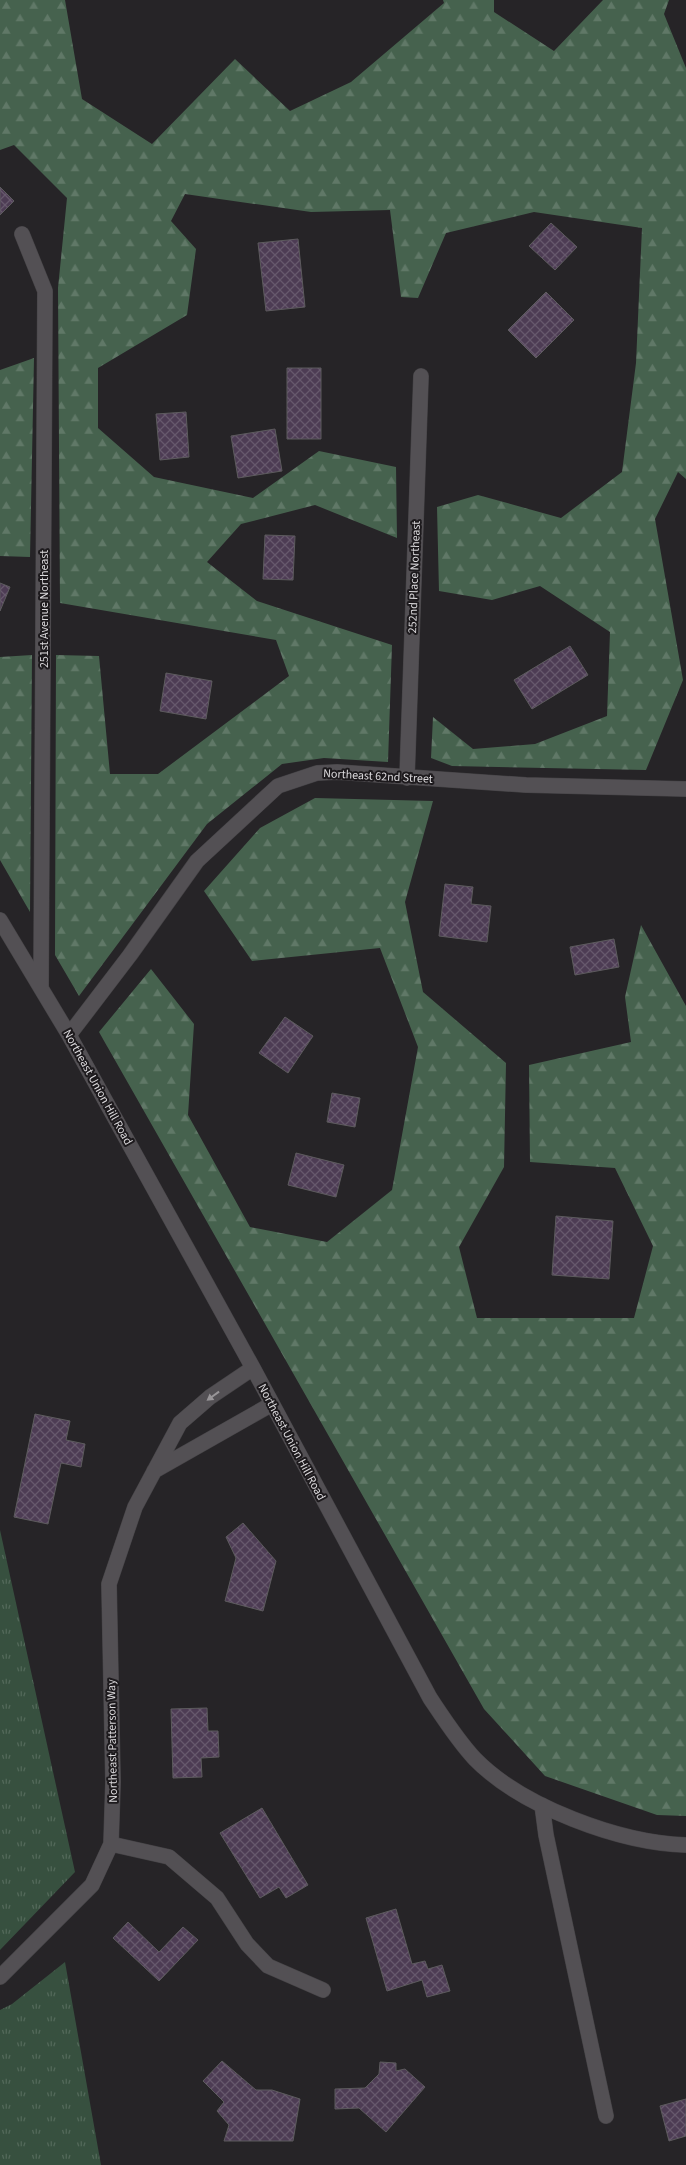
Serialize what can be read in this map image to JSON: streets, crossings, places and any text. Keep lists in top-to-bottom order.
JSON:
{
  "streets": {
    "street": [
      "252nd Place Northeast",
      "251st Avenue Northeast",
      "Northeast 62nd Street",
      "Northeast Union Hill Road",
      "Northeast Patterson Way"
    ]
  },
  "crossings": [
    ["252nd Place Northeast", "Northeast 62nd Street"],
    ["251st Avenue Northeast", "Northeast Union Hill Road"],
    ["Northeast 62nd Street", "Northeast Union Hill Road"],
    ["Northeast Union Hill Road", "Northeast Patterson Way"]
  ]
}
